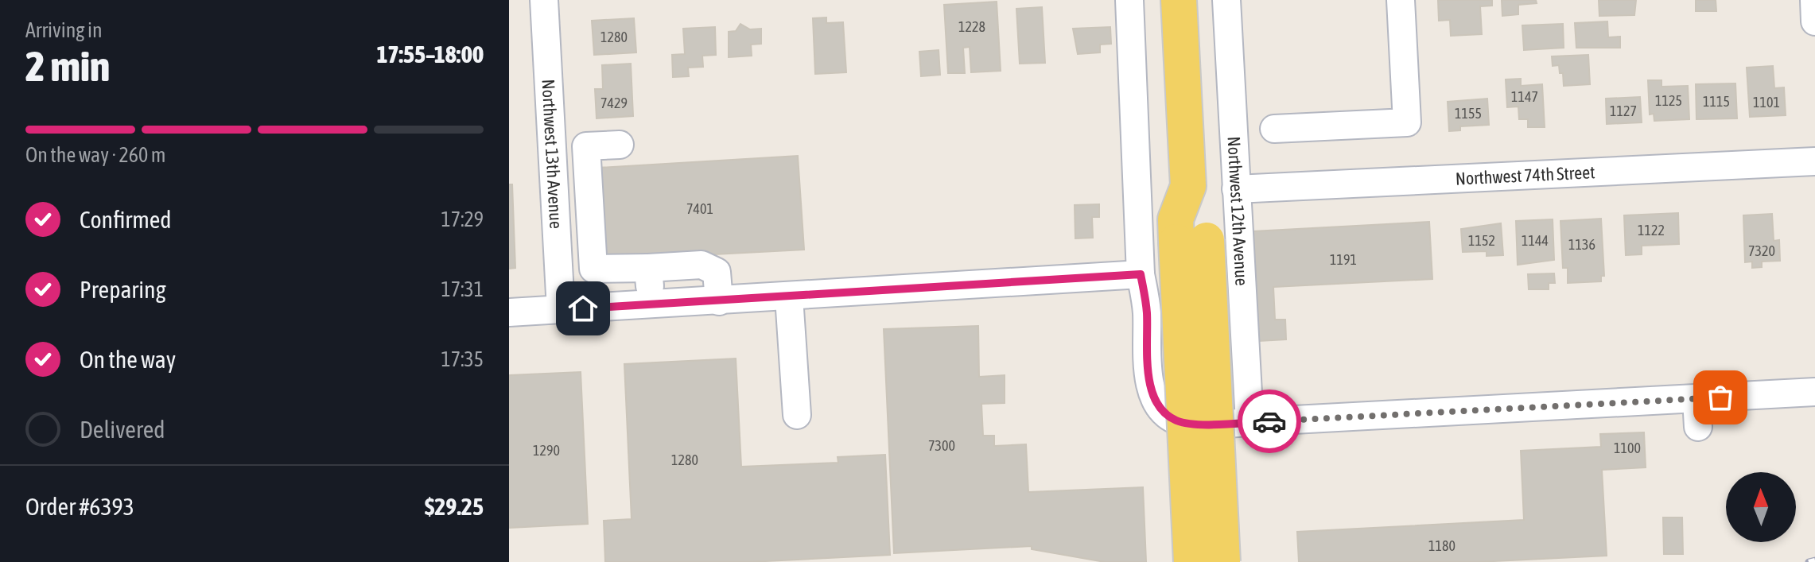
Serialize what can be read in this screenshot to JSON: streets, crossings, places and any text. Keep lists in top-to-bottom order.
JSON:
{
  "streets": {
    "main road": ["Northwest 12th Avenue"],
    "street": ["Northwest 13th Avenue", "Northwest 74th Street"]
  },
  "crossings": [
    ["Northwest 74th Street", "Northwest 12th Avenue"]
  ],
  "house_numbers": [
    "1228",
    "1280",
    "1147",
    "1125",
    "1115",
    "1101",
    "7429",
    "1127",
    "1155",
    "7401",
    "1122",
    "1152",
    "1144",
    "1136",
    "7320",
    "1191",
    "7300",
    "1100",
    "1290",
    "1280",
    "1180"
  ],
  "north": "top",
  "page": {
    "heading": ["2 min", "Arriving in", "17:55–18:00"],
    "panel": ["Order #6393", "$29.25"],
    "bar": "On the way · 260 m",
    "list": [
      ["Confirmed", "17:29"],
      ["Preparing", "17:31"],
      ["On the way", "17:35"],
      "Delivered"
    ]
  }
}
